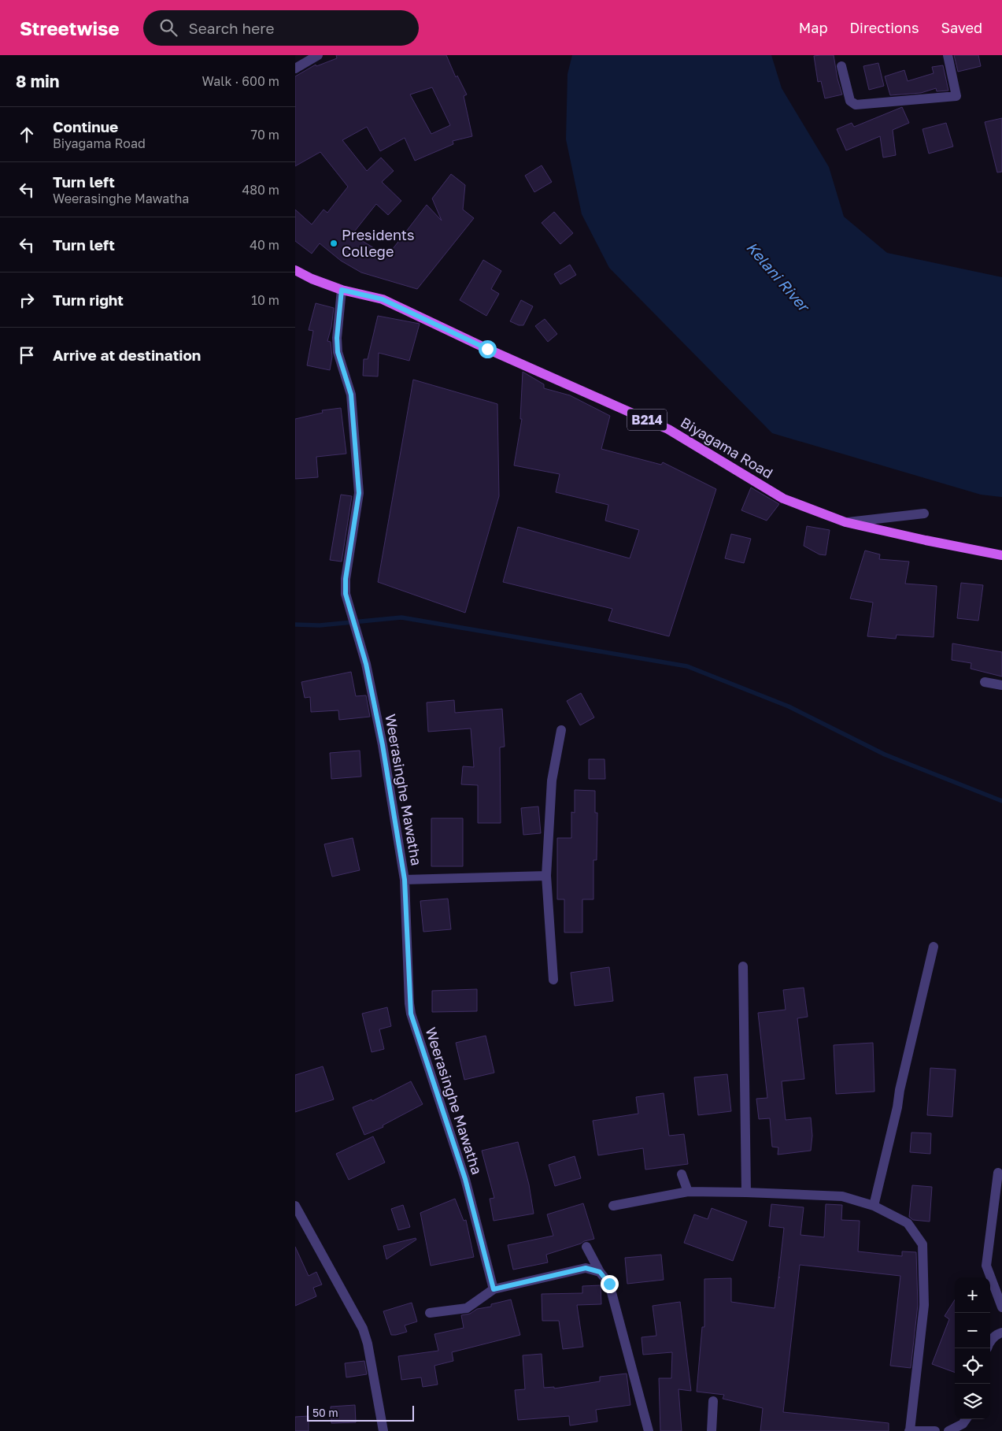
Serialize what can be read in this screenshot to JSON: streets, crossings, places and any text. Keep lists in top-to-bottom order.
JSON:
{
  "streets": {
    "main road": ["B214", "Biyagama Road"],
    "street": ["Weerasinghe Mawatha"]
  },
  "crossings": [
    ["Biyagama Road", "Weerasinghe Mawatha"]
  ],
  "water": ["Kelani River"],
  "places": ["Presidents College"],
  "scale_bar": "50 m",
  "page": {
    "header": "Streetwise",
    "search": "Search here",
    "nav": ["Map", "Directions", "Saved"],
    "heading": ["8 min", "Walk · 600 m"],
    "list": [
      ["Continue", "Biyagama Road", "70 m"],
      ["Turn left", "Weerasinghe Mawatha", "480 m"],
      ["Turn left", "40 m"],
      ["Turn right", "10 m"],
      "Arrive at destination"
    ],
    "map_buttons": ["+", "−"],
    "scale": "50 m"
  }
}
